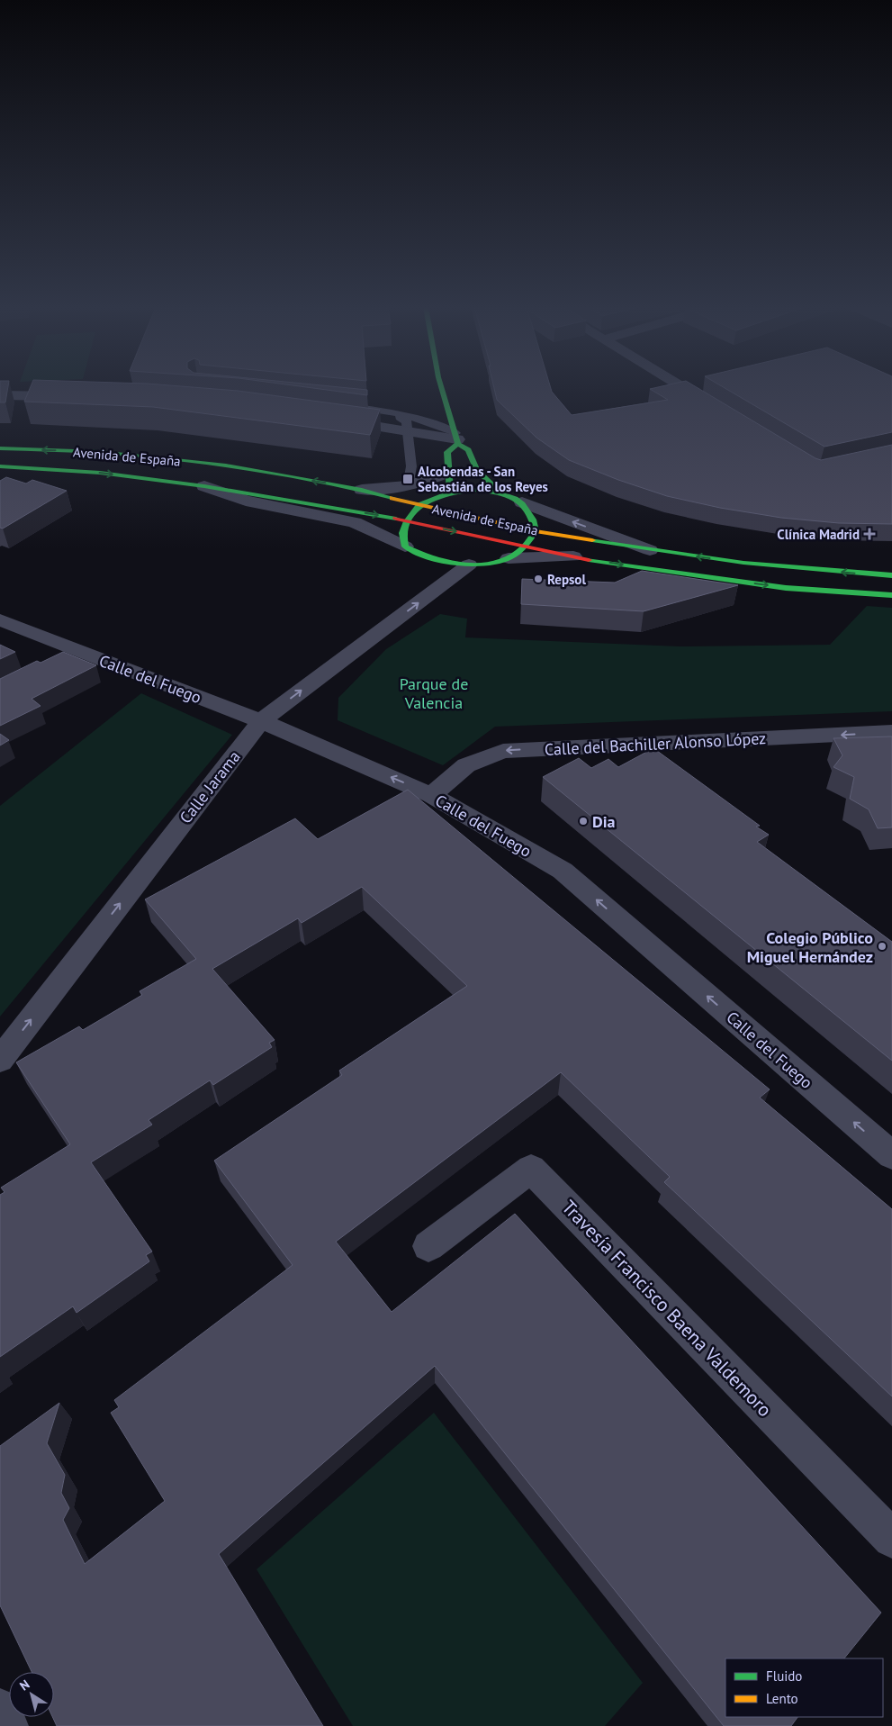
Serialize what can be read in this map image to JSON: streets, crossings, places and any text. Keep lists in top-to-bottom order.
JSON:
{
  "streets": {
    "main road": ["Avenida de España"],
    "street": [
      "Calle del Fuego",
      "Calle del Bachiller Alonso López",
      "Calle Jarama",
      "Travesía Francisco Baena Valdemoro"
    ]
  },
  "crossings": [
    ["Calle del Fuego", "Calle del Bachiller Alonso López"],
    ["Calle del Fuego", "Calle Jarama"]
  ],
  "one_way": ["Calle del Fuego", "Calle del Bachiller Alonso López", "Calle Jarama"],
  "parks": ["Parque de Valencia"],
  "places": {
    "transit": ["Alcobendas - San Sebastián de los Reyes"],
    "health": ["Clínica Madrid"],
    "other": ["Repsol", "Dia", "Colegio Público Miguel Hernández"]
  },
  "legend": ["Fluido", "Lento"],
  "north": "top left"
}
